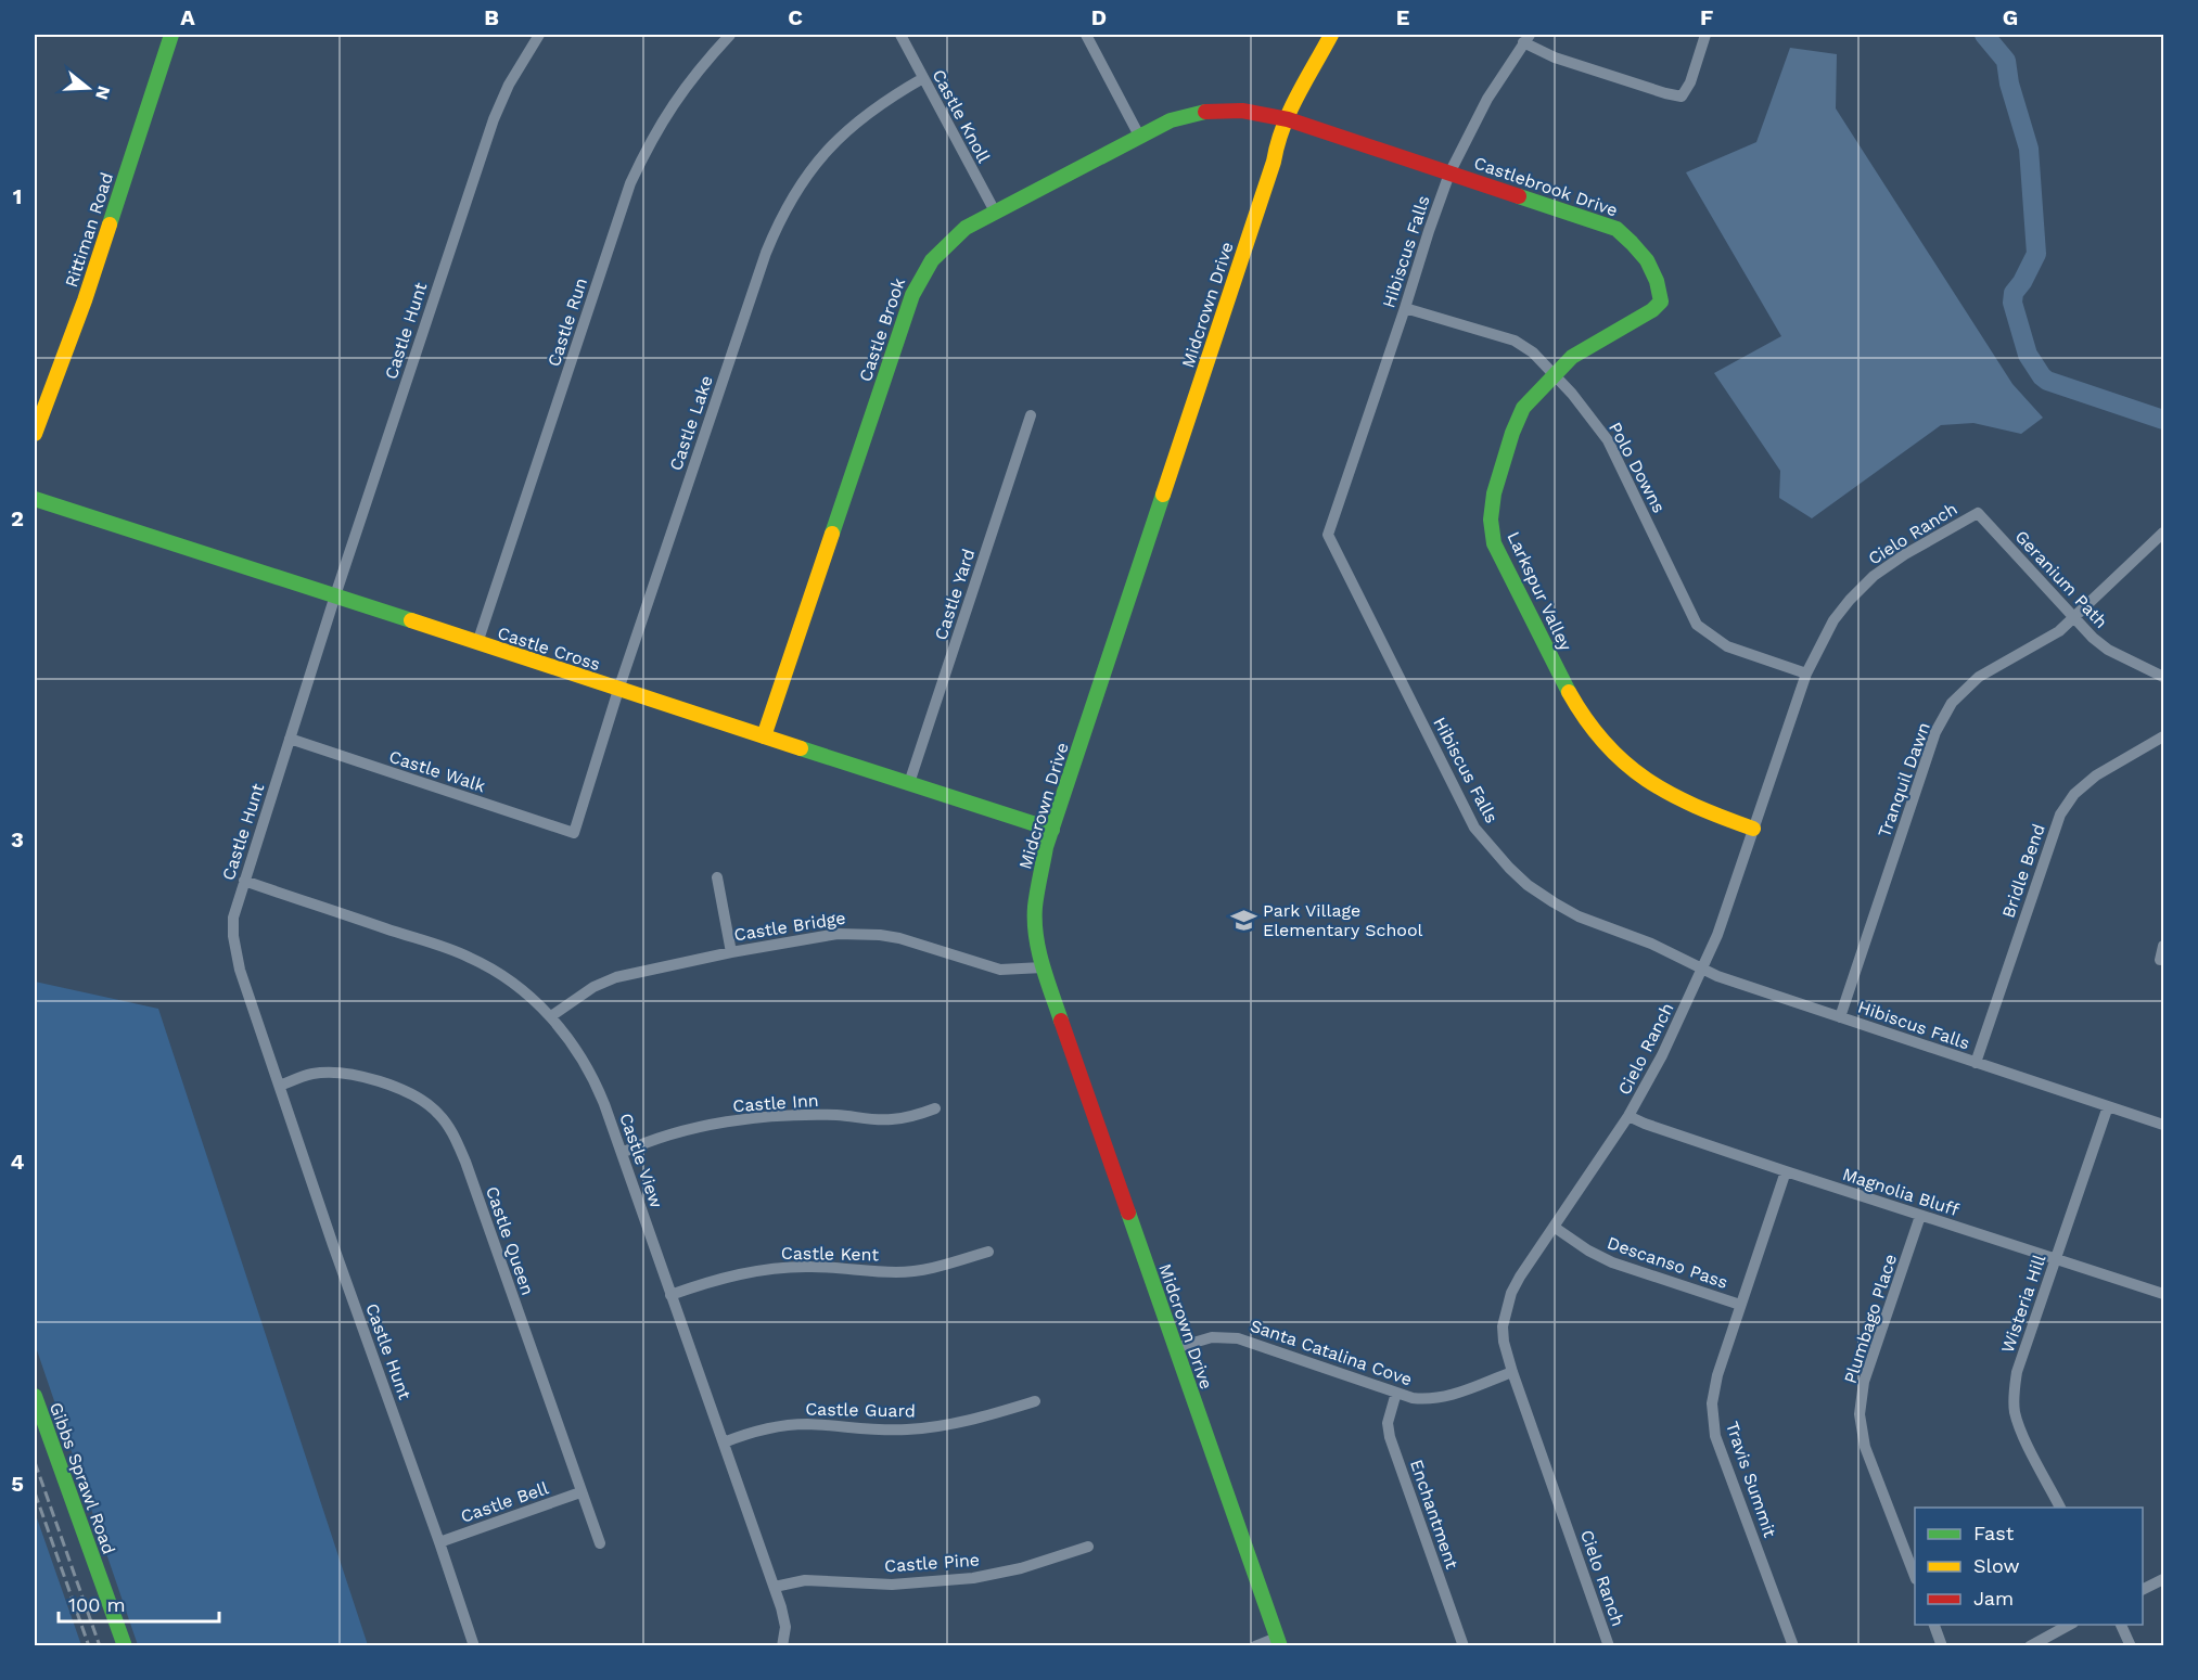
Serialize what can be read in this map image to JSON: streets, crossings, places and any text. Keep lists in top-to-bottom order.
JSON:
{
  "streets": {
    "street": [
      "Castle Knoll",
      "Castlebrook Drive",
      "Rittiman Road",
      "Hibiscus Falls",
      "Midcrown Drive",
      "Castle Run",
      "Castle Brook",
      "Castle Hunt",
      "Castle Lake",
      "Polo Downs",
      "Cielo Ranch",
      "Geranium Path",
      "Larkspur Valley",
      "Castle Yard",
      "Castle Cross",
      "Castle Walk",
      "Tranquil Dawn",
      "Bridle Bend",
      "Castle Bridge",
      "Castle Inn",
      "Castle View",
      "Magnolia Bluff",
      "Castle Queen",
      "Castle Kent",
      "Descanso Pass",
      "Wisteria Hill",
      "Plumbago Place",
      "Santa Catalina Cove",
      "Castle Guard",
      "Gibbs Sprawl Road",
      "Travis Summit",
      "Castle Bell",
      "Enchantment",
      "Castle Pine"
    ]
  },
  "crossings": [
    ["Castle Knoll", "Castle Brook"],
    ["Castle Knoll", "Castle Lake"],
    ["Castlebrook Drive", "Hibiscus Falls"],
    ["Castlebrook Drive", "Castle Brook"],
    ["Castlebrook Drive", "Larkspur Valley"],
    ["Hibiscus Falls", "Polo Downs"],
    ["Hibiscus Falls", "Cielo Ranch"],
    ["Hibiscus Falls", "Tranquil Dawn"],
    ["Hibiscus Falls", "Bridle Bend"],
    ["Hibiscus Falls", "Wisteria Hill"],
    ["Midcrown Drive", "Castle Brook"],
    ["Midcrown Drive", "Castle Cross"],
    ["Midcrown Drive", "Castle Bridge"],
    ["Midcrown Drive", "Santa Catalina Cove"],
    ["Castle Run", "Castle Cross"],
    ["Castle Brook", "Castle Cross"],
    ["Castle Hunt", "Castle Cross"],
    ["Castle Hunt", "Castle Walk"],
    ["Castle Hunt", "Castle View"],
    ["Castle Hunt", "Castle Queen"],
    ["Castle Hunt", "Castle Bell"],
    ["Castle Lake", "Castle Cross"],
    ["Castle Lake", "Castle Walk"],
    ["Polo Downs", "Cielo Ranch"],
    ["Polo Downs", "Larkspur Valley"],
    ["Cielo Ranch", "Geranium Path"],
    ["Cielo Ranch", "Larkspur Valley"],
    ["Cielo Ranch", "Magnolia Bluff"],
    ["Cielo Ranch", "Descanso Pass"],
    ["Cielo Ranch", "Santa Catalina Cove"],
    ["Geranium Path", "Tranquil Dawn"],
    ["Castle Yard", "Castle Cross"],
    ["Castle Bridge", "Castle View"],
    ["Castle Inn", "Castle View"],
    ["Castle View", "Castle Kent"],
    ["Castle View", "Castle Guard"],
    ["Castle View", "Castle Pine"],
    ["Magnolia Bluff", "Wisteria Hill"],
    ["Magnolia Bluff", "Plumbago Place"],
    ["Magnolia Bluff", "Travis Summit"],
    ["Castle Queen", "Castle Bell"],
    ["Descanso Pass", "Travis Summit"],
    ["Santa Catalina Cove", "Enchantment"]
  ],
  "places": {
    "school or university": ["Park Village Elementary School"]
  },
  "legend": ["Fast", "Slow", "Jam"],
  "scale_bar": "100 m",
  "north": "right",
  "grid": {
    "columns": [
      "A",
      "B",
      "C",
      "D",
      "E",
      "F",
      "G"
    ],
    "rows": [
      "1",
      "2",
      "3",
      "4",
      "5"
    ]
  }
}
